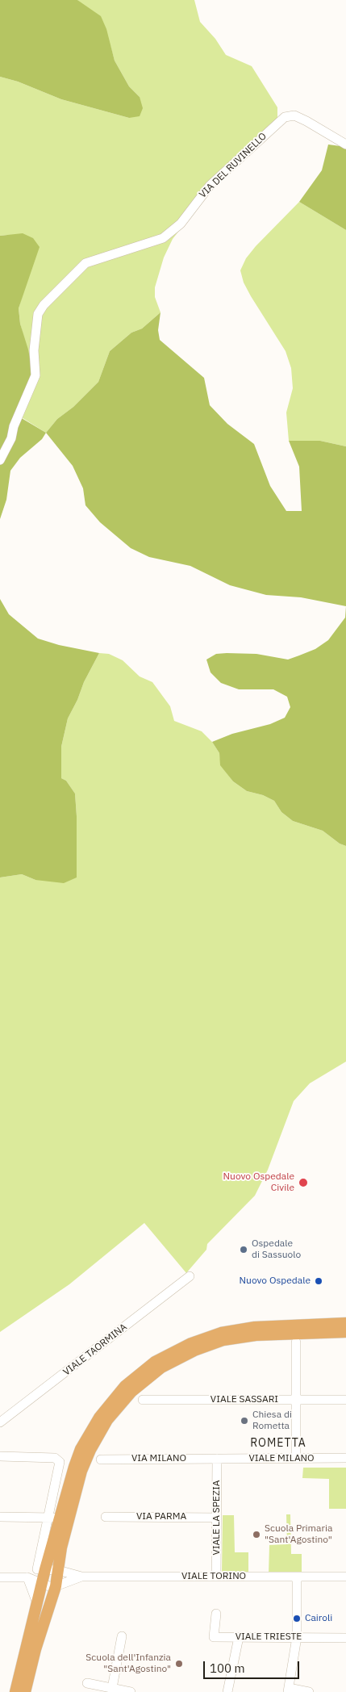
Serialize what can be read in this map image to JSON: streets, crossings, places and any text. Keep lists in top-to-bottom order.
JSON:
{
  "streets": {
    "street": [
      "VIA DEL RUVINELLO",
      "VIALE TAORMINA",
      "VIALE SASSARI",
      "VIA MILANO",
      "VIALE MILANO",
      "VIA PARMA",
      "VIALE LA SPEZIA",
      "VIALE TORINO",
      "VIALE TRIESTE"
    ]
  },
  "crossings": [
    ["VIA MILANO", "VIALE MILANO"],
    ["VIA MILANO", "VIALE LA SPEZIA"],
    ["VIALE MILANO", "VIALE LA SPEZIA"],
    ["VIA PARMA", "VIALE LA SPEZIA"],
    ["VIALE LA SPEZIA", "VIALE TORINO"]
  ],
  "districts": ["ROMETTA"],
  "places": [
    "Nuovo Ospedale Civile",
    "Ospedale di Sassuolo",
    "Nuovo Ospedale",
    "Chiesa di Rometta",
    "Scuola Primaria \"Sant'Agostino\"",
    "Cairoli",
    "Scuola dell'Infanzia \"Sant'Agostino\""
  ],
  "scale_bar": "100 m"
}
